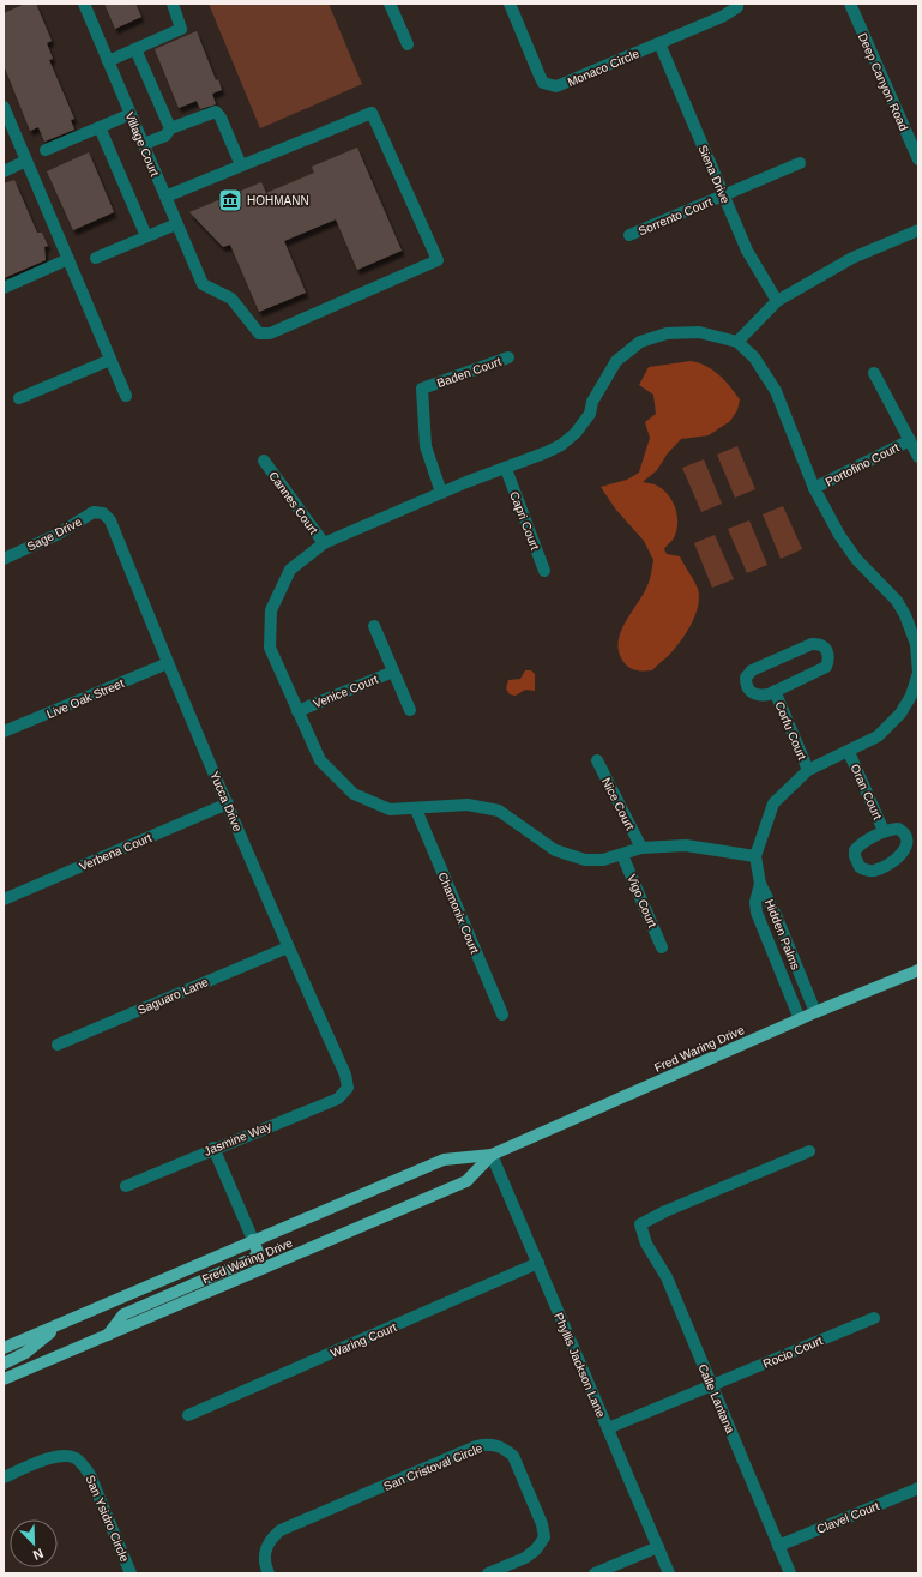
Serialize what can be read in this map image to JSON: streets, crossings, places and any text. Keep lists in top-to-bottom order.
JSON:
{
  "streets": {
    "main road": ["Fred Waring Drive"],
    "street": [
      "Monaco Circle",
      "Deep Canyon Road",
      "Village Court",
      "Siena Drive",
      "Sorrento Court",
      "Baden Court",
      "Portofino Court",
      "Cannes Court",
      "Capri Court",
      "Sage Drive",
      "Venice Court",
      "Live Oak Street",
      "Corfu Court",
      "Oran Court",
      "Yucca Drive",
      "Nice Court",
      "Verbena Court",
      "Vigo Court",
      "Chamonix Court",
      "Hidden Palms",
      "Saguaro Lane",
      "Jasmine Way",
      "Waring Court",
      "Rocio Court",
      "Phyllis Jackson Lane",
      "Calle Lantana",
      "San Cristoval Circle",
      "Clavel Court",
      "San Ysidro Circle"
    ]
  },
  "crossings": [
    ["Monaco Circle", "Siena Drive"],
    ["Siena Drive", "Sorrento Court"],
    ["Sage Drive", "Yucca Drive"],
    ["Live Oak Street", "Yucca Drive"],
    ["Yucca Drive", "Verbena Court"],
    ["Yucca Drive", "Saguaro Lane"],
    ["Yucca Drive", "Jasmine Way"],
    ["Hidden Palms", "Fred Waring Drive"],
    ["Fred Waring Drive", "Phyllis Jackson Lane"],
    ["Waring Court", "Phyllis Jackson Lane"],
    ["Rocio Court", "Phyllis Jackson Lane"],
    ["Rocio Court", "Calle Lantana"],
    ["Calle Lantana", "Clavel Court"]
  ],
  "places": {
    "museum": ["HOHMANN"]
  },
  "north": "bottom right"
}
